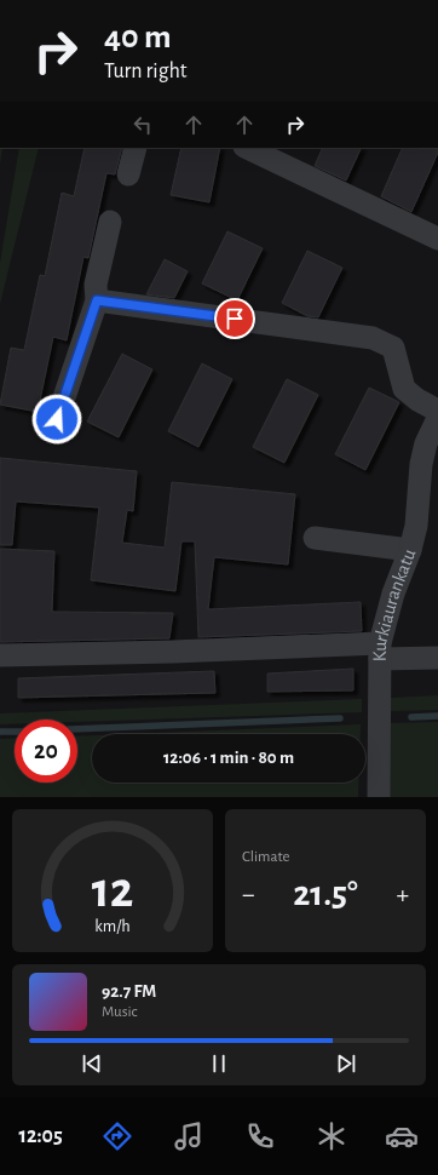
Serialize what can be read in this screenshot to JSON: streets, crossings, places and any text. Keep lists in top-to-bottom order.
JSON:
{
  "streets": {
    "street": ["Kurkiaurankatu"]
  },
  "page": {
    "turn": ["40 m", "Turn right"],
    "limit": "20",
    "trip": "12:06 · 1 min · 80 m",
    "tile": "Climate",
    "heat": ["−", "21.5°", "+"],
    "song": ["92.7 FM", "Music"],
    "tabs": "12:05",
    "gauge": ["12", "km/h"]
  }
}
